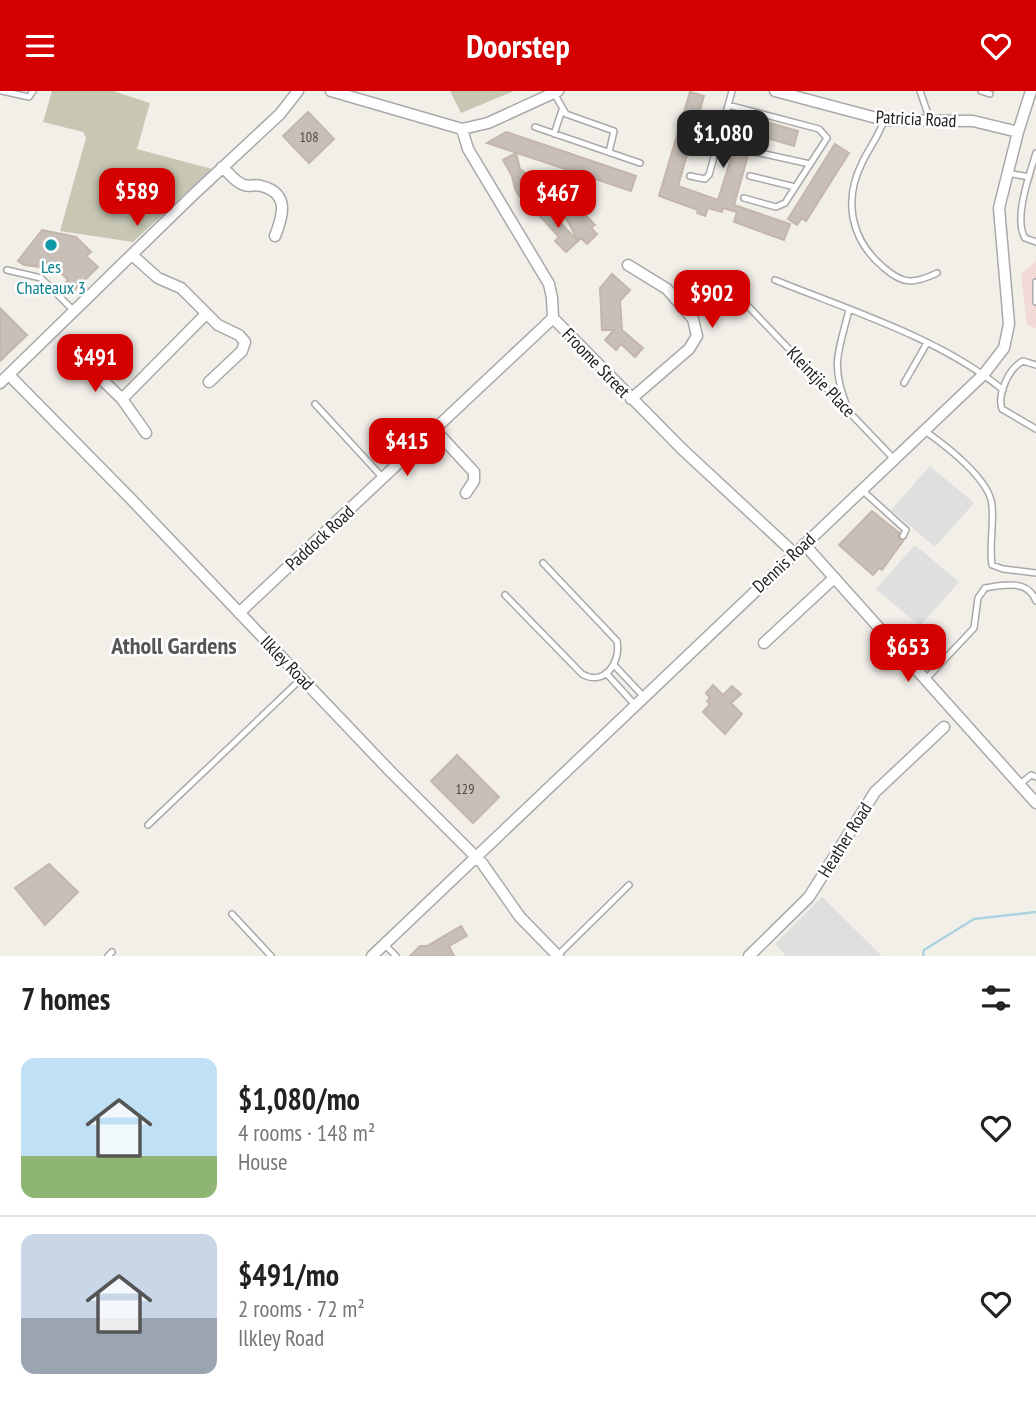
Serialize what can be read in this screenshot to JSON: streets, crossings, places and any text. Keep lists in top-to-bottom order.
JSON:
{
  "streets": {
    "street": [
      "Patricia Road",
      "Froome Street",
      "Paddock Road",
      "Dennis Road",
      "Ilkley Road",
      "Heather Road"
    ],
    "lane": ["Kleintjie Place"]
  },
  "crossings": [
    ["Patricia Road", "Dennis Road"],
    ["Froome Street", "Paddock Road"],
    ["Froome Street", "Dennis Road"],
    ["Kleintjie Place", "Dennis Road"],
    ["Paddock Road", "Ilkley Road"],
    ["Dennis Road", "Ilkley Road"]
  ],
  "districts": ["Atholl Gardens"],
  "places": ["Les Chateaux 3"],
  "house_numbers": ["108", "129"],
  "page": {
    "header": "Doorstep",
    "price": [
      "$1,080",
      "$589",
      "$467",
      "$902",
      "$491",
      "$415",
      "$653"
    ],
    "heading": "7 homes",
    "list": [
      {
        "name": "$1,080/mo",
        "note": "4 rooms · 148 m² · House"
      },
      {
        "name": "$491/mo",
        "note": "2 rooms · 72 m² · Ilkley Road"
      }
    ]
  }
}
